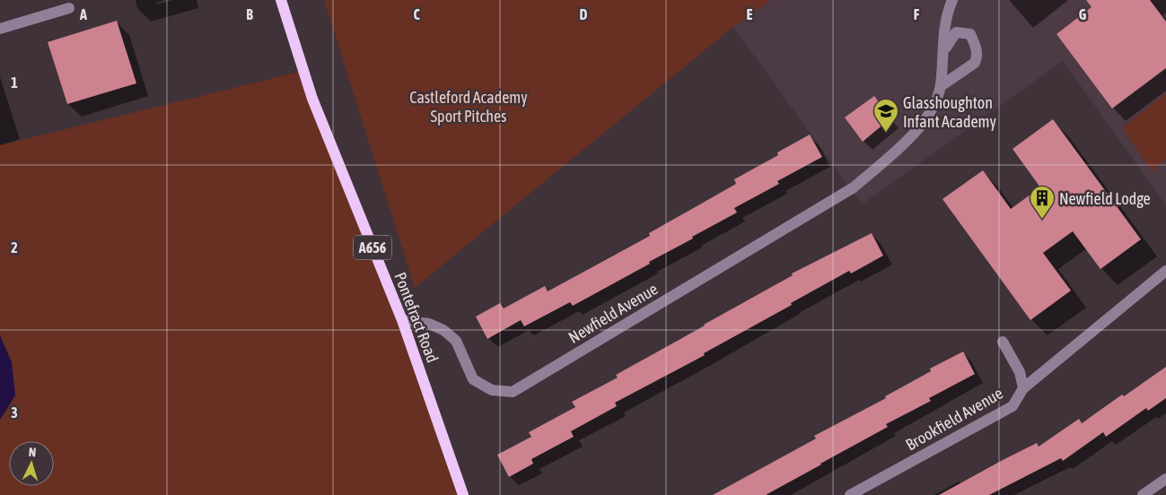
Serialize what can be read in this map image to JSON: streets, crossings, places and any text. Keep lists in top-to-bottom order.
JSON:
{
  "streets": {
    "main road": ["A656", "Pontefract Road"],
    "street": ["Newfield Avenue", "Brookfield Avenue"]
  },
  "crossings": [
    ["Newfield Avenue", "Pontefract Road"]
  ],
  "parks": ["Castleford Academy Sport Pitches"],
  "places": {
    "school or university": ["Glasshoughton Infant Academy"],
    "building": ["Newfield Lodge"]
  },
  "north": "top",
  "grid": {
    "columns": [
      "A",
      "B",
      "C",
      "D",
      "E",
      "F",
      "G"
    ],
    "rows": ["1", "2", "3"]
  }
}
